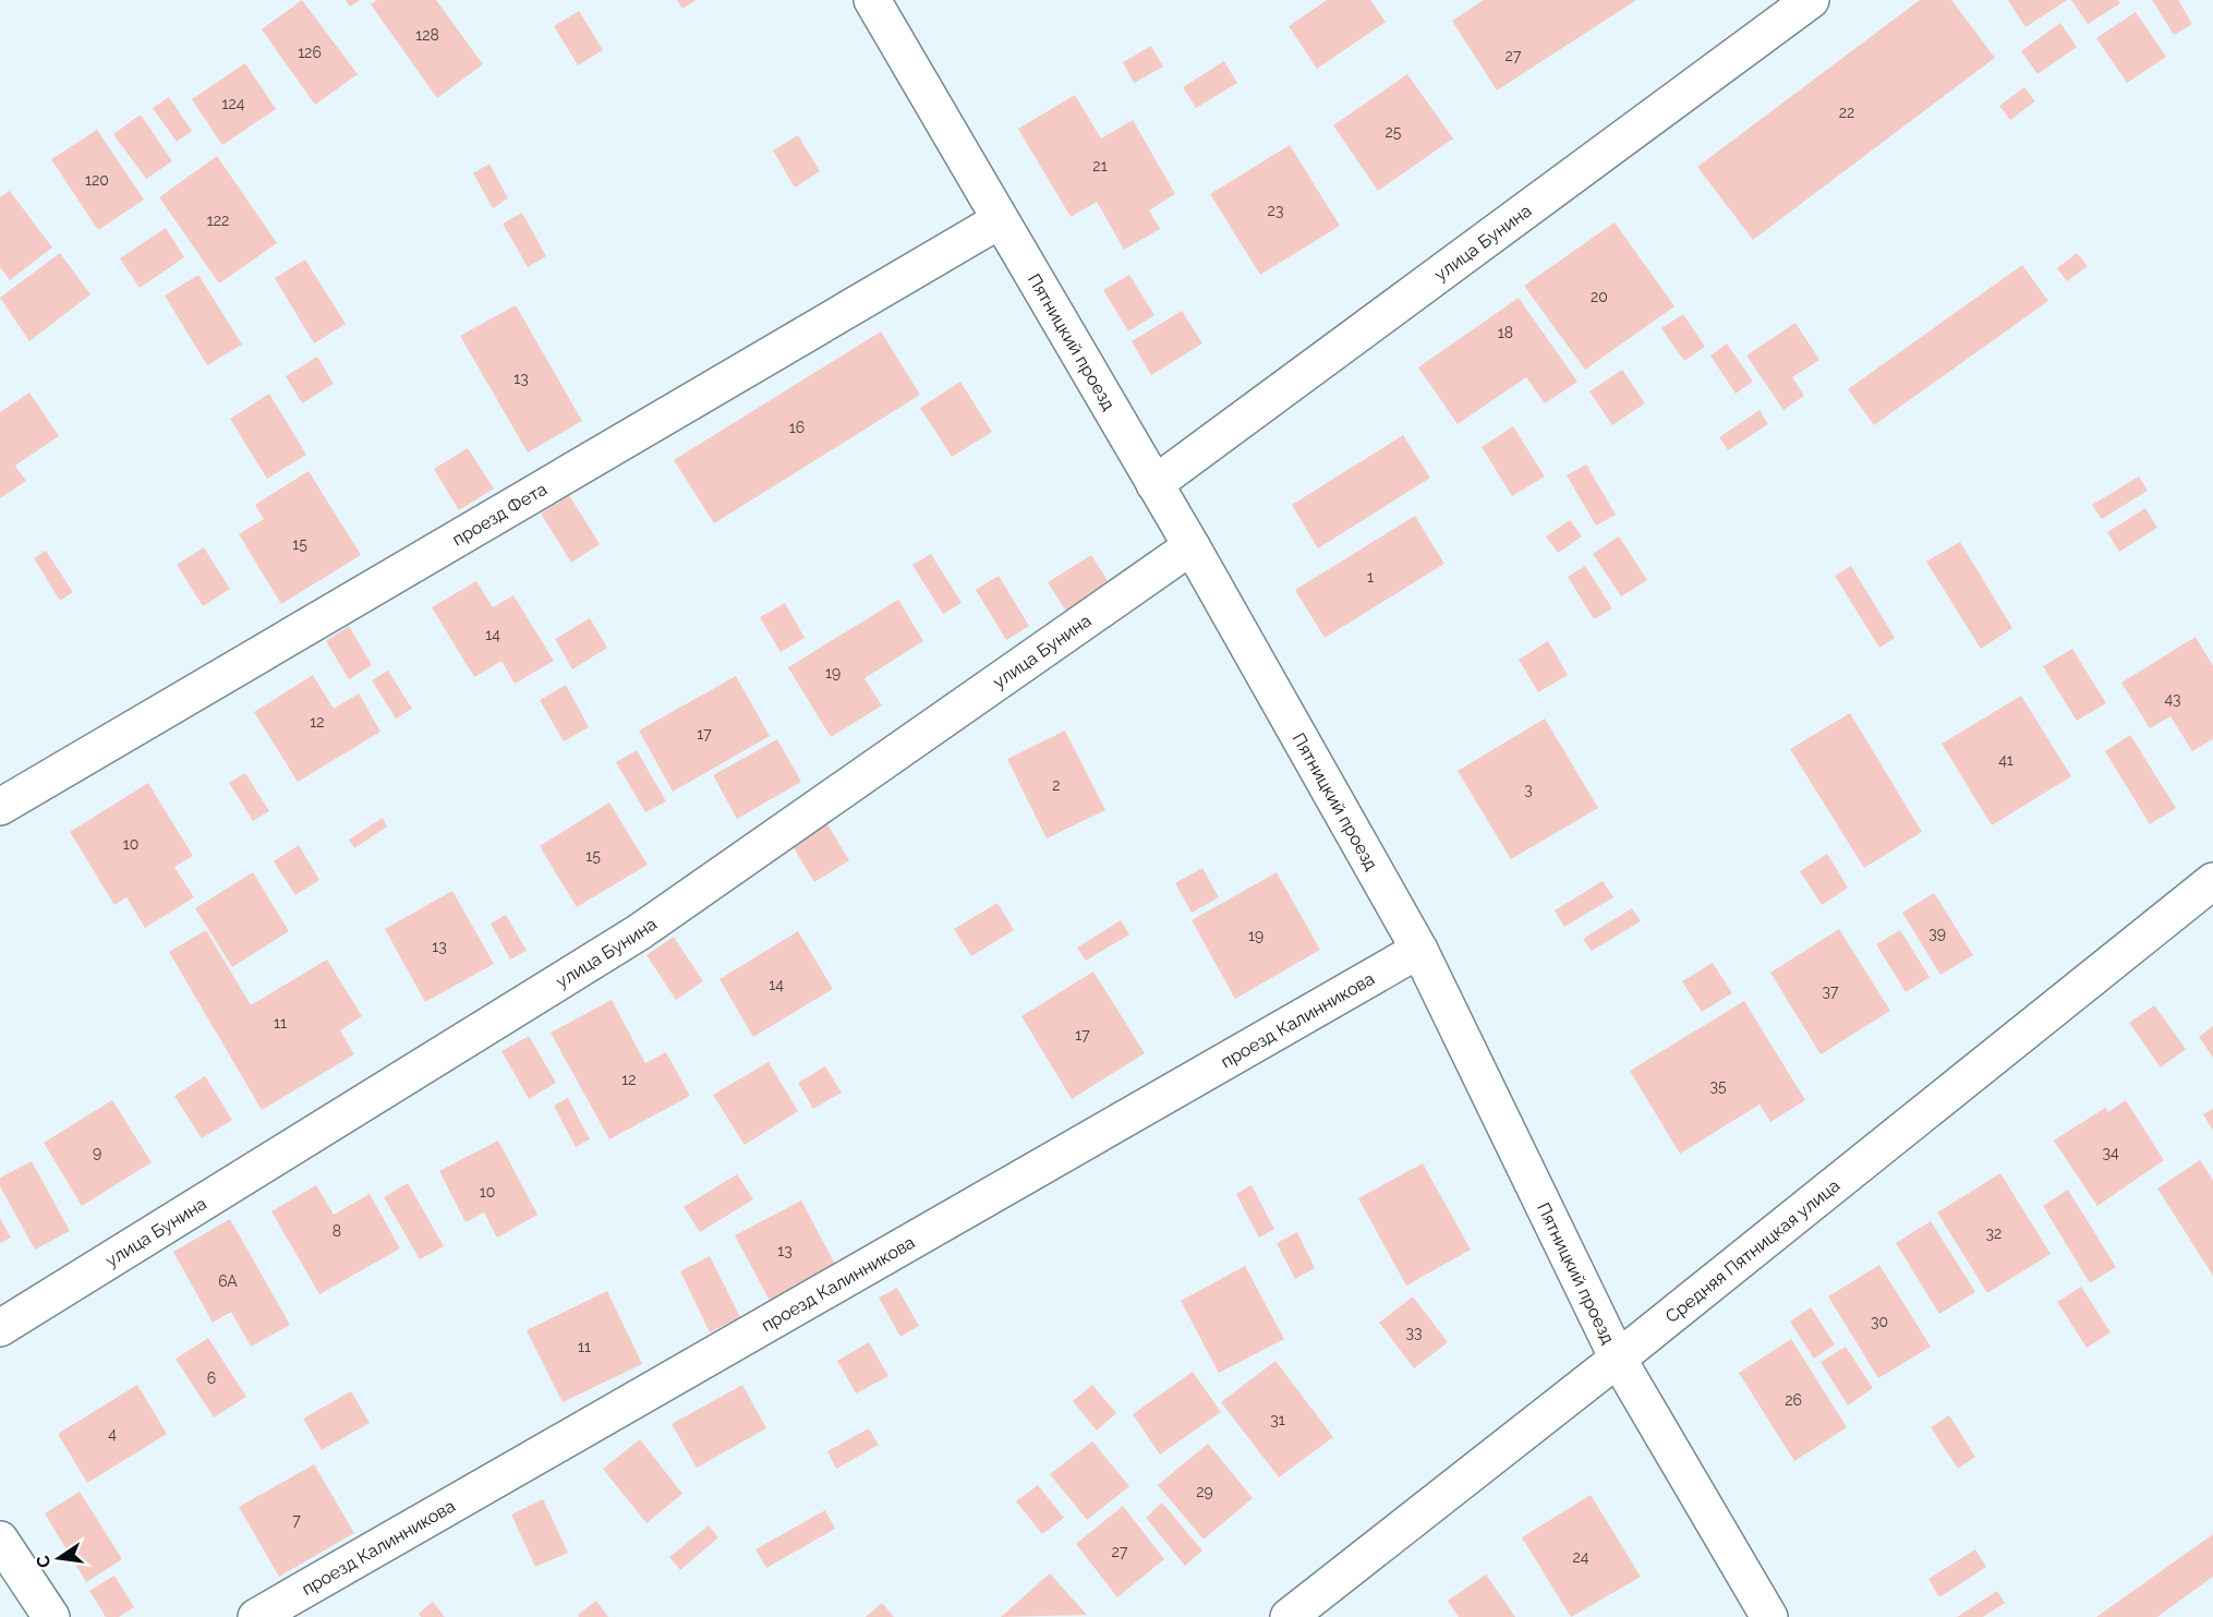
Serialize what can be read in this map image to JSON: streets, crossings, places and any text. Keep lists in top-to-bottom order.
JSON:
{
  "streets": {
    "street": [
      "улица Бунина",
      "Пятницкий проезд",
      "проезд Фета",
      "проезд Калинникова",
      "Средняя Пятницкая улица"
    ]
  },
  "crossings": [
    ["улица Бунина", "Пятницкий проезд"],
    ["Пятницкий проезд", "проезд Фета"],
    ["Пятницкий проезд", "проезд Калинникова"],
    ["Пятницкий проезд", "Средняя Пятницкая улица"]
  ],
  "house_numbers": [
    "128",
    "126",
    "27",
    "124",
    "22",
    "25",
    "21",
    "120",
    "23",
    "122",
    "20",
    "18",
    "13",
    "16",
    "15",
    "1",
    "14",
    "19",
    "43",
    "12",
    "17",
    "41",
    "2",
    "3",
    "10",
    "15",
    "39",
    "19",
    "13",
    "14",
    "37",
    "11",
    "17",
    "12",
    "35",
    "9",
    "34",
    "10",
    "8",
    "32",
    "13",
    "6А",
    "30",
    "33",
    "11",
    "6",
    "26",
    "31",
    "4",
    "29",
    "7",
    "27",
    "24"
  ],
  "north": "left"
}
